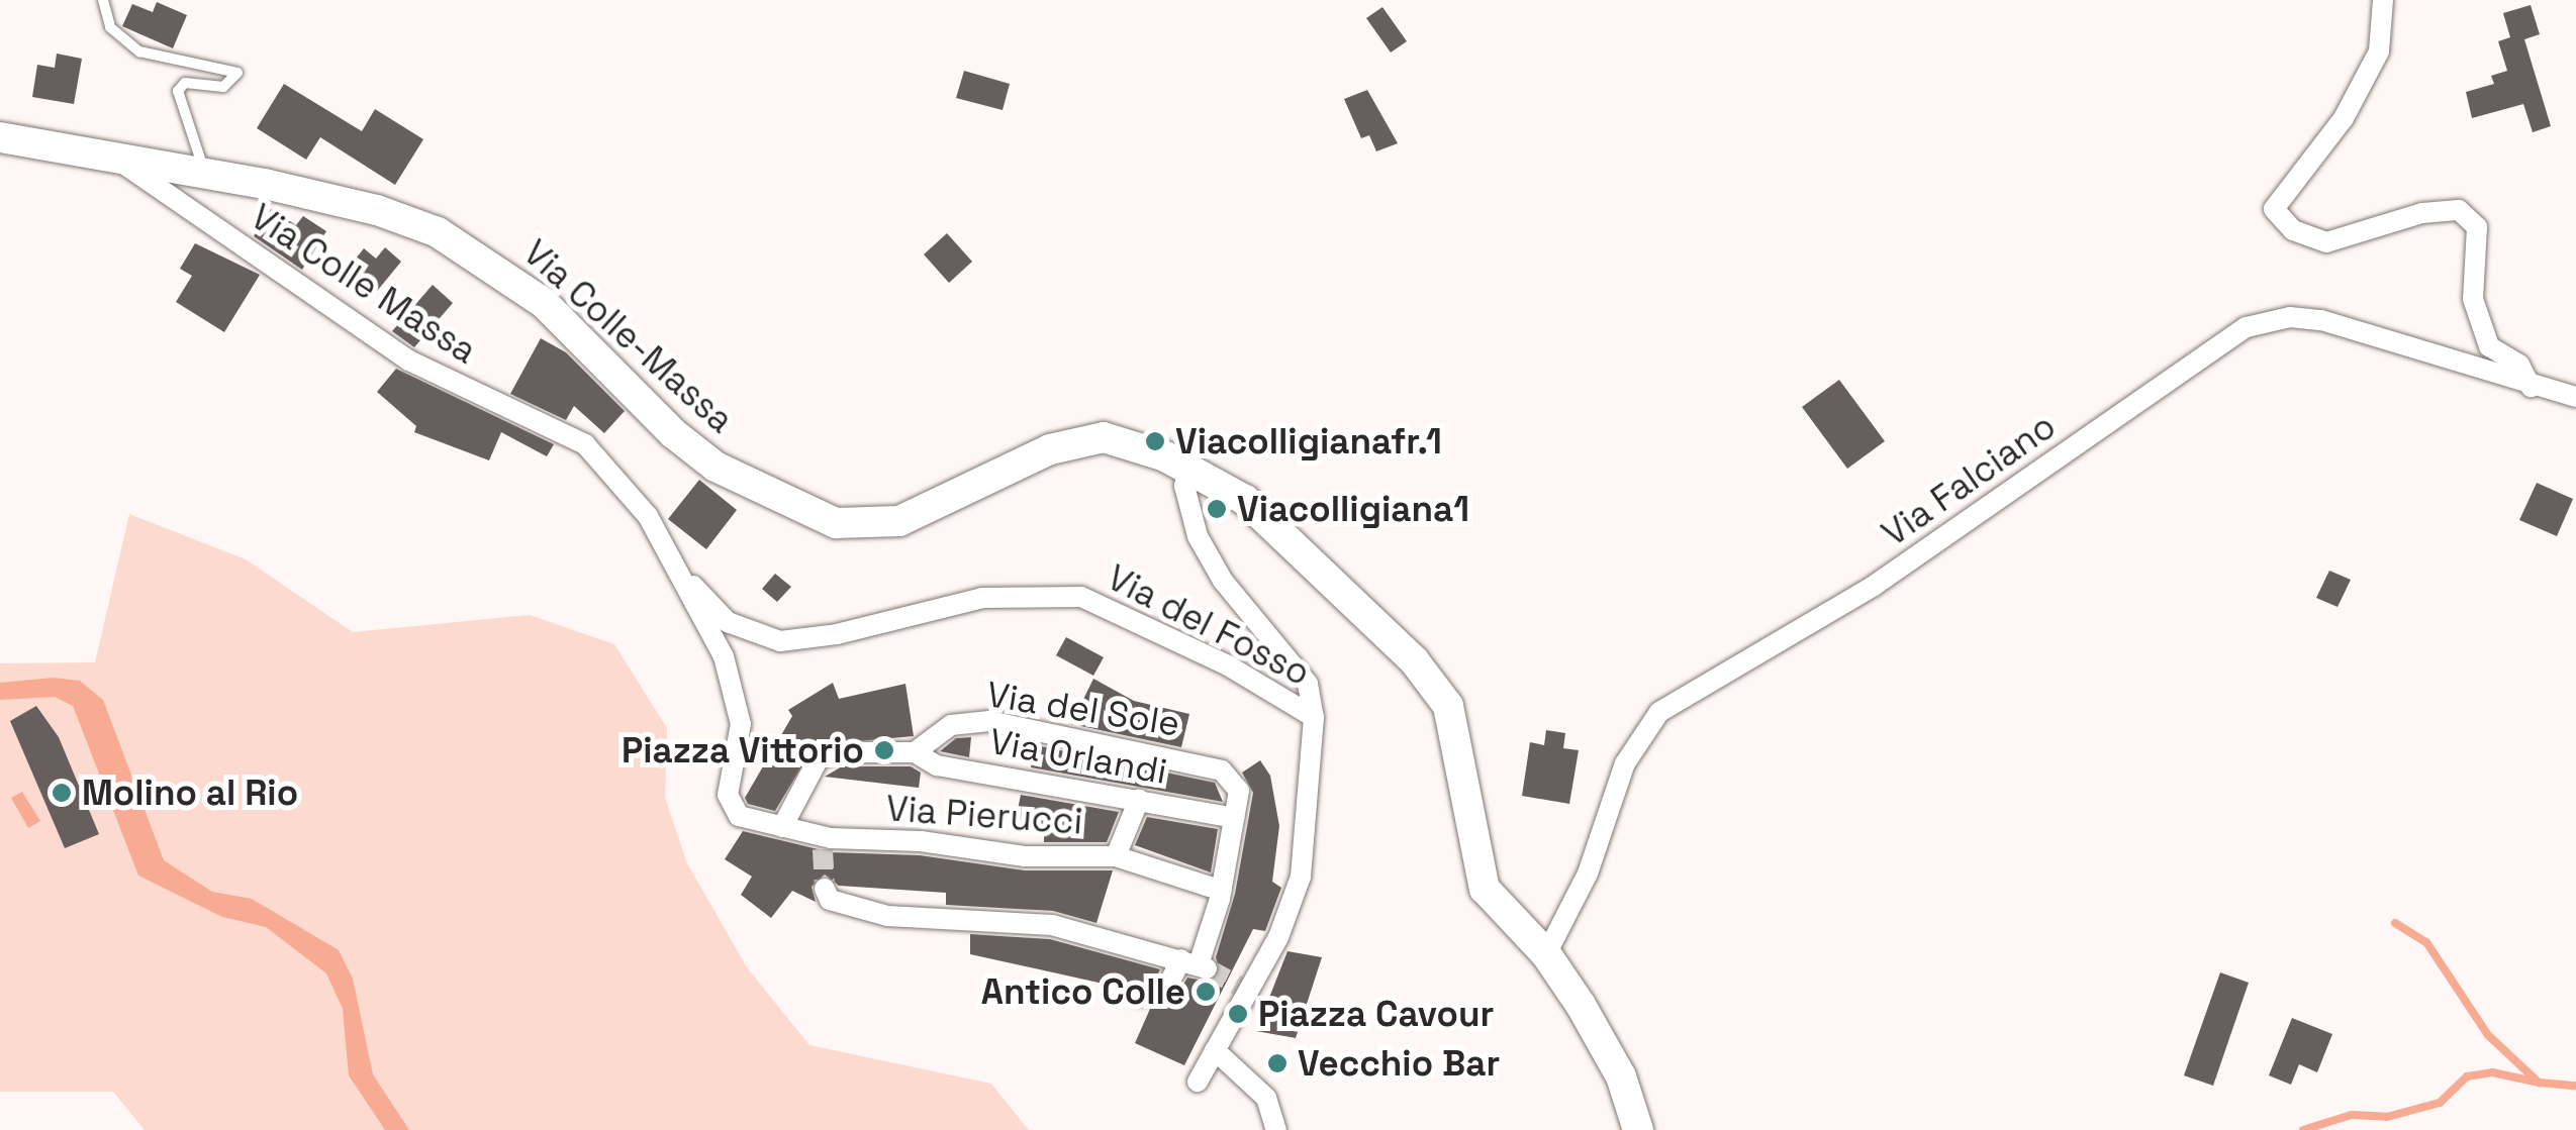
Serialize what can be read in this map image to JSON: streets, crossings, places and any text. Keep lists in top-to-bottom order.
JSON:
{
  "streets": {
    "street": [
      "Via Colle Massa",
      "Via Colle-Massa",
      "Via Falciano",
      "Via del Fosso",
      "Via del Sole",
      "Via Orlandi",
      "Via Pierucci"
    ]
  },
  "crossings": [
    ["Via Colle Massa", "Via Colle-Massa"],
    ["Via Colle Massa", "Via del Fosso"],
    ["Via Colle Massa", "Via Pierucci"],
    ["Via Colle-Massa", "Via Falciano"],
    ["Via del Sole", "Via Orlandi"]
  ],
  "places": [
    "Viacolligianafr.1",
    "Viacolligiana1",
    "Piazza Vittorio",
    "Molino al Rio",
    "Antico Colle",
    "Piazza Cavour",
    "Vecchio Bar"
  ]
}
